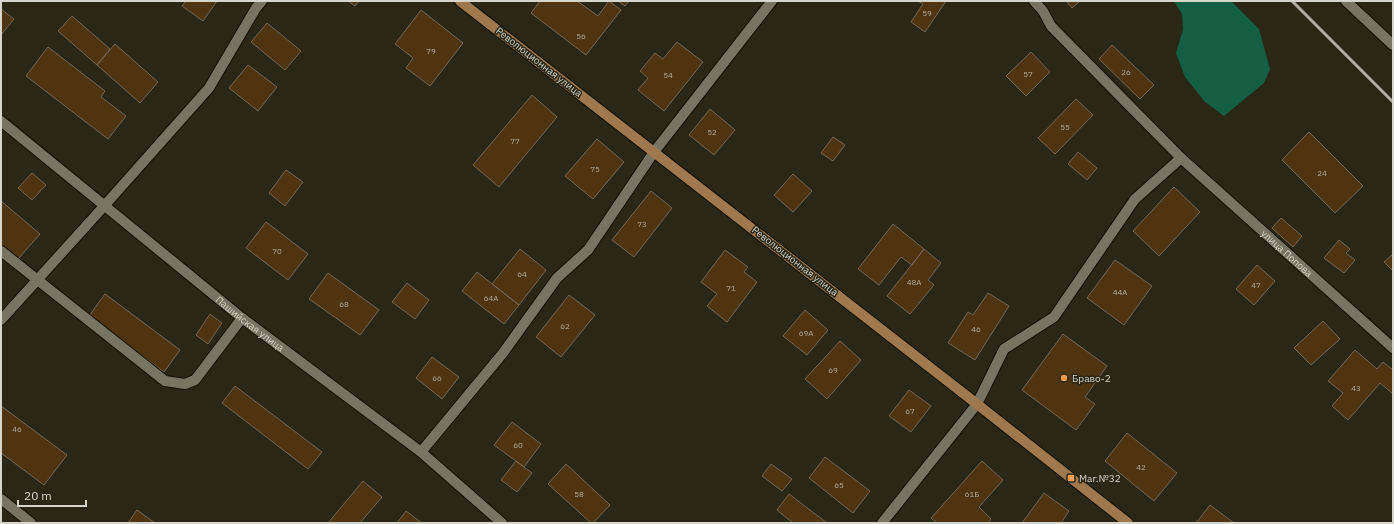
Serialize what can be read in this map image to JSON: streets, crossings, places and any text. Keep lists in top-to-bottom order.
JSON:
{
  "streets": {
    "street": ["Революционная улица", "улица Попова", "Пашийская улица"]
  },
  "places": {
    "other": ["Браво-2"],
    "transit": ["Маг.№32"]
  },
  "house_numbers": [
    "59",
    "56",
    "79",
    "26",
    "57",
    "54",
    "55",
    "52",
    "77",
    "75",
    "24",
    "73",
    "70",
    "64",
    "48А",
    "47",
    "71",
    "44А",
    "64А",
    "68",
    "62",
    "46",
    "69А",
    "69",
    "66",
    "43",
    "67",
    "46",
    "60",
    "42",
    "65",
    "58",
    "61Б"
  ],
  "scale_bar": "20 m"
}
